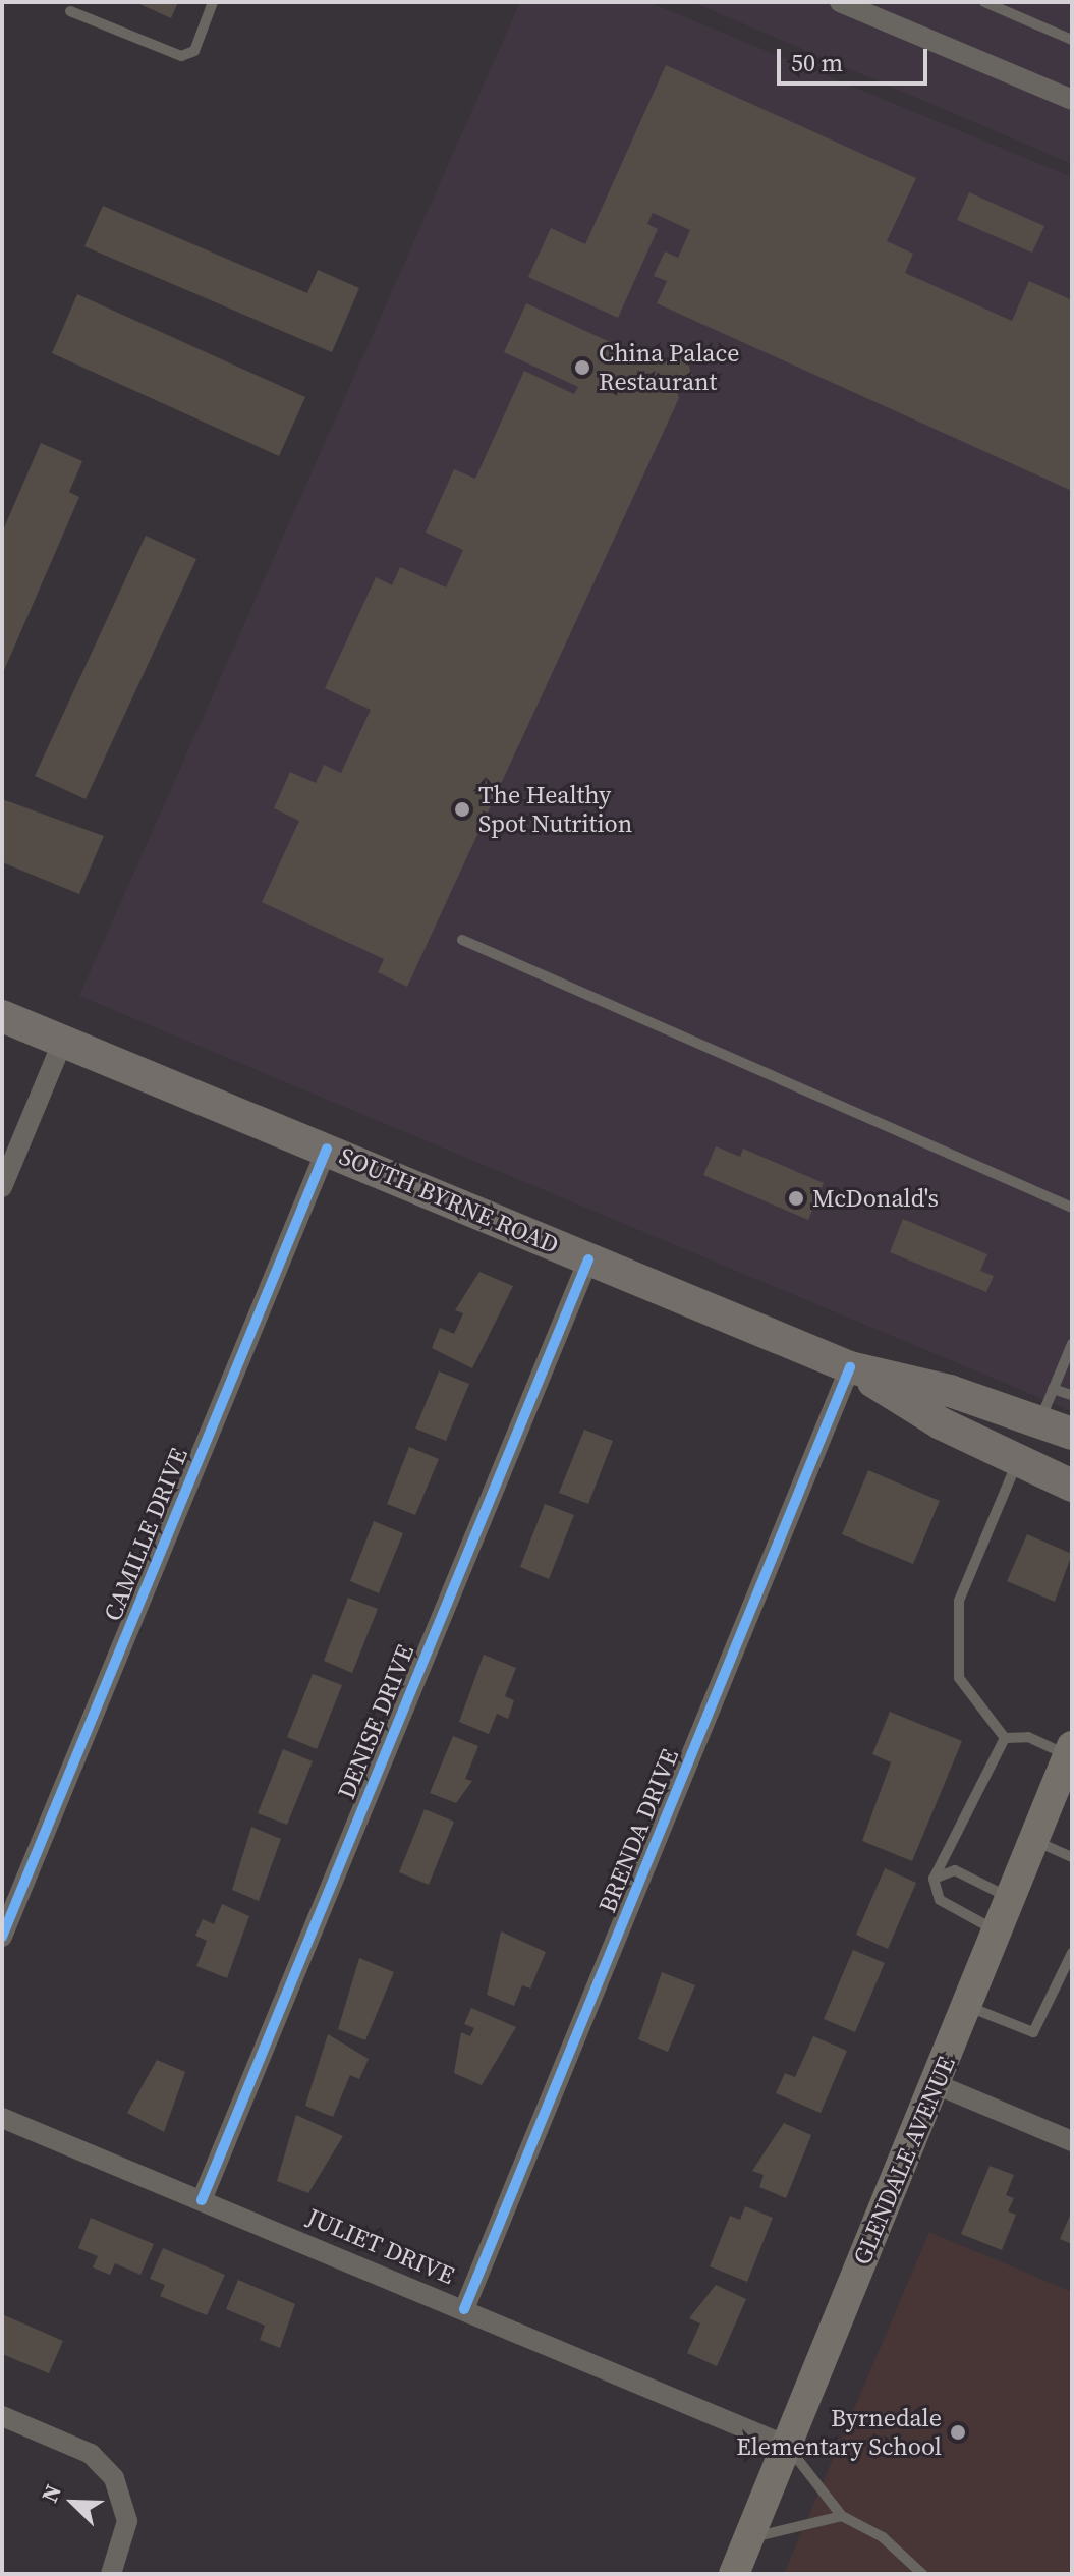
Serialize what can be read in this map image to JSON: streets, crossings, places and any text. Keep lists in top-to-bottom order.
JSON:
{
  "streets": {
    "main road": ["SOUTH BYRNE ROAD", "GLENDALE AVENUE"],
    "street": [
      "CAMILLE DRIVE",
      "DENISE DRIVE",
      "BRENDA DRIVE",
      "JULIET DRIVE"
    ]
  },
  "crossings": [
    ["SOUTH BYRNE ROAD", "CAMILLE DRIVE"],
    ["SOUTH BYRNE ROAD", "DENISE DRIVE"],
    ["SOUTH BYRNE ROAD", "BRENDA DRIVE"],
    ["DENISE DRIVE", "JULIET DRIVE"],
    ["BRENDA DRIVE", "JULIET DRIVE"],
    ["GLENDALE AVENUE", "JULIET DRIVE"]
  ],
  "places": [
    "China Palace Restaurant",
    "The Healthy Spot Nutrition",
    "McDonald's",
    "Byrnedale Elementary School"
  ],
  "scale_bar": "50 m",
  "north": "top left"
}
